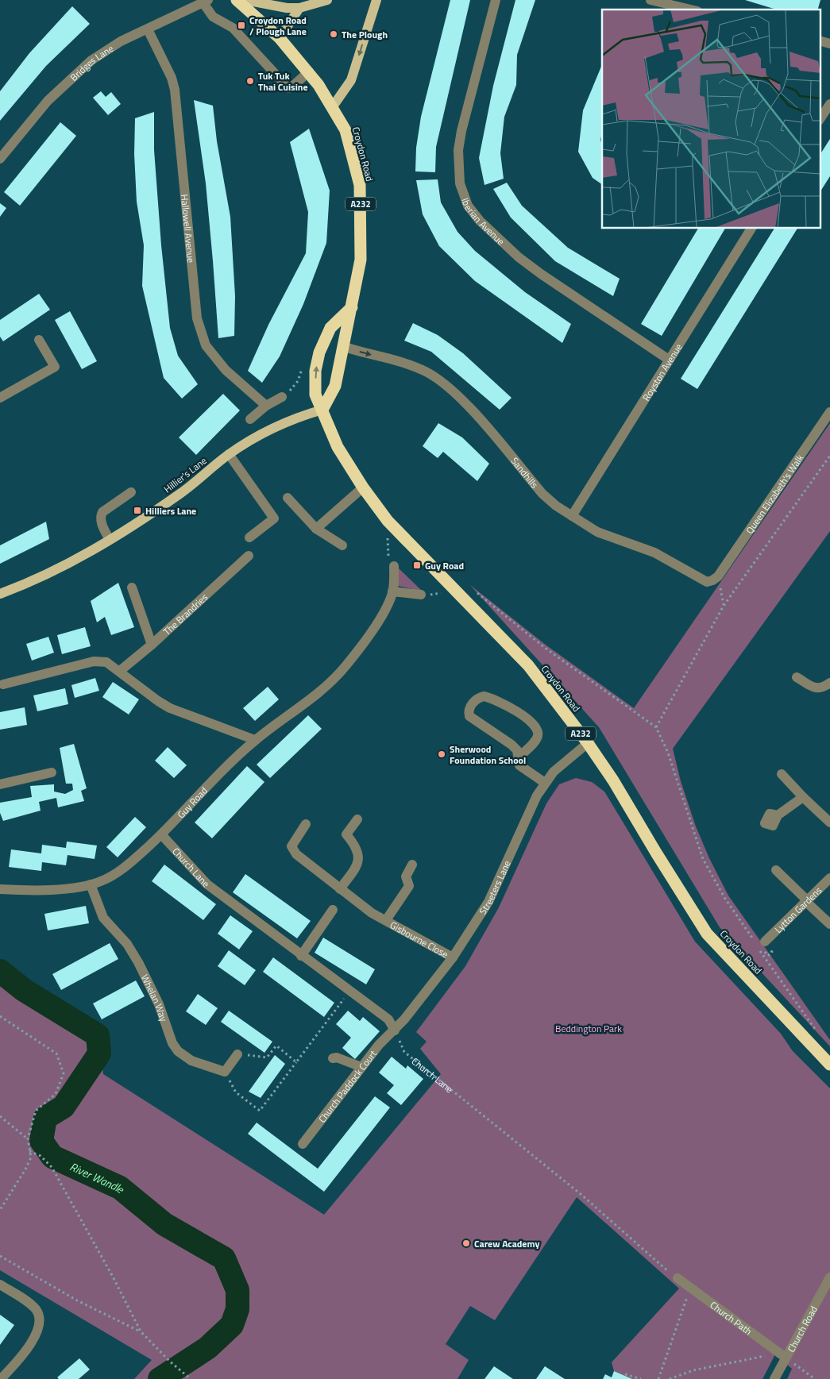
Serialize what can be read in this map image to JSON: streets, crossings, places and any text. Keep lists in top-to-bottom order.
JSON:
{
  "streets": {
    "highway": ["Croydon Road", "A232"],
    "main road": ["Hillier's Lane"],
    "street": [
      "Bridges Lane",
      "Iberian Avenue",
      "Hallowell Avenue",
      "Royston Avenue",
      "Sandhills",
      "Queen Elizabeth's Walk",
      "The Brandries",
      "Guy Road",
      "Church Lane",
      "Streeters Lane",
      "Lytton Gardens",
      "Gisbourne Close",
      "Whelan Way",
      "Church Paddock Court",
      "Church Path",
      "Church Road"
    ]
  },
  "crossings": [
    ["Bridges Lane", "Hallowell Avenue"],
    ["Croydon Road", "Sandhills"],
    ["Croydon Road", "Hillier's Lane"],
    ["Croydon Road", "Streeters Lane"],
    ["Iberian Avenue", "Royston Avenue"],
    ["Royston Avenue", "Sandhills"],
    ["Sandhills", "Queen Elizabeth's Walk"],
    ["Guy Road", "Church Lane"],
    ["Guy Road", "Whelan Way"],
    ["Church Lane", "Streeters Lane"],
    ["Church Lane", "Church Paddock Court"],
    ["Church Lane", "Church Path"],
    ["Streeters Lane", "Gisbourne Close"],
    ["Streeters Lane", "Church Paddock Court"],
    ["Church Path", "Church Road"]
  ],
  "one_way": ["Sandhills"],
  "water": ["River Wandle"],
  "parks": ["Beddington Park"],
  "places": {
    "transit": ["Croydon Road / Plough Lane", "Hilliers Lane", "Guy Road"],
    "other": [
      "The Plough",
      "Tuk Tuk Thai Cuisine",
      "Sherwood Foundation School",
      "Carew Academy"
    ]
  }
}
